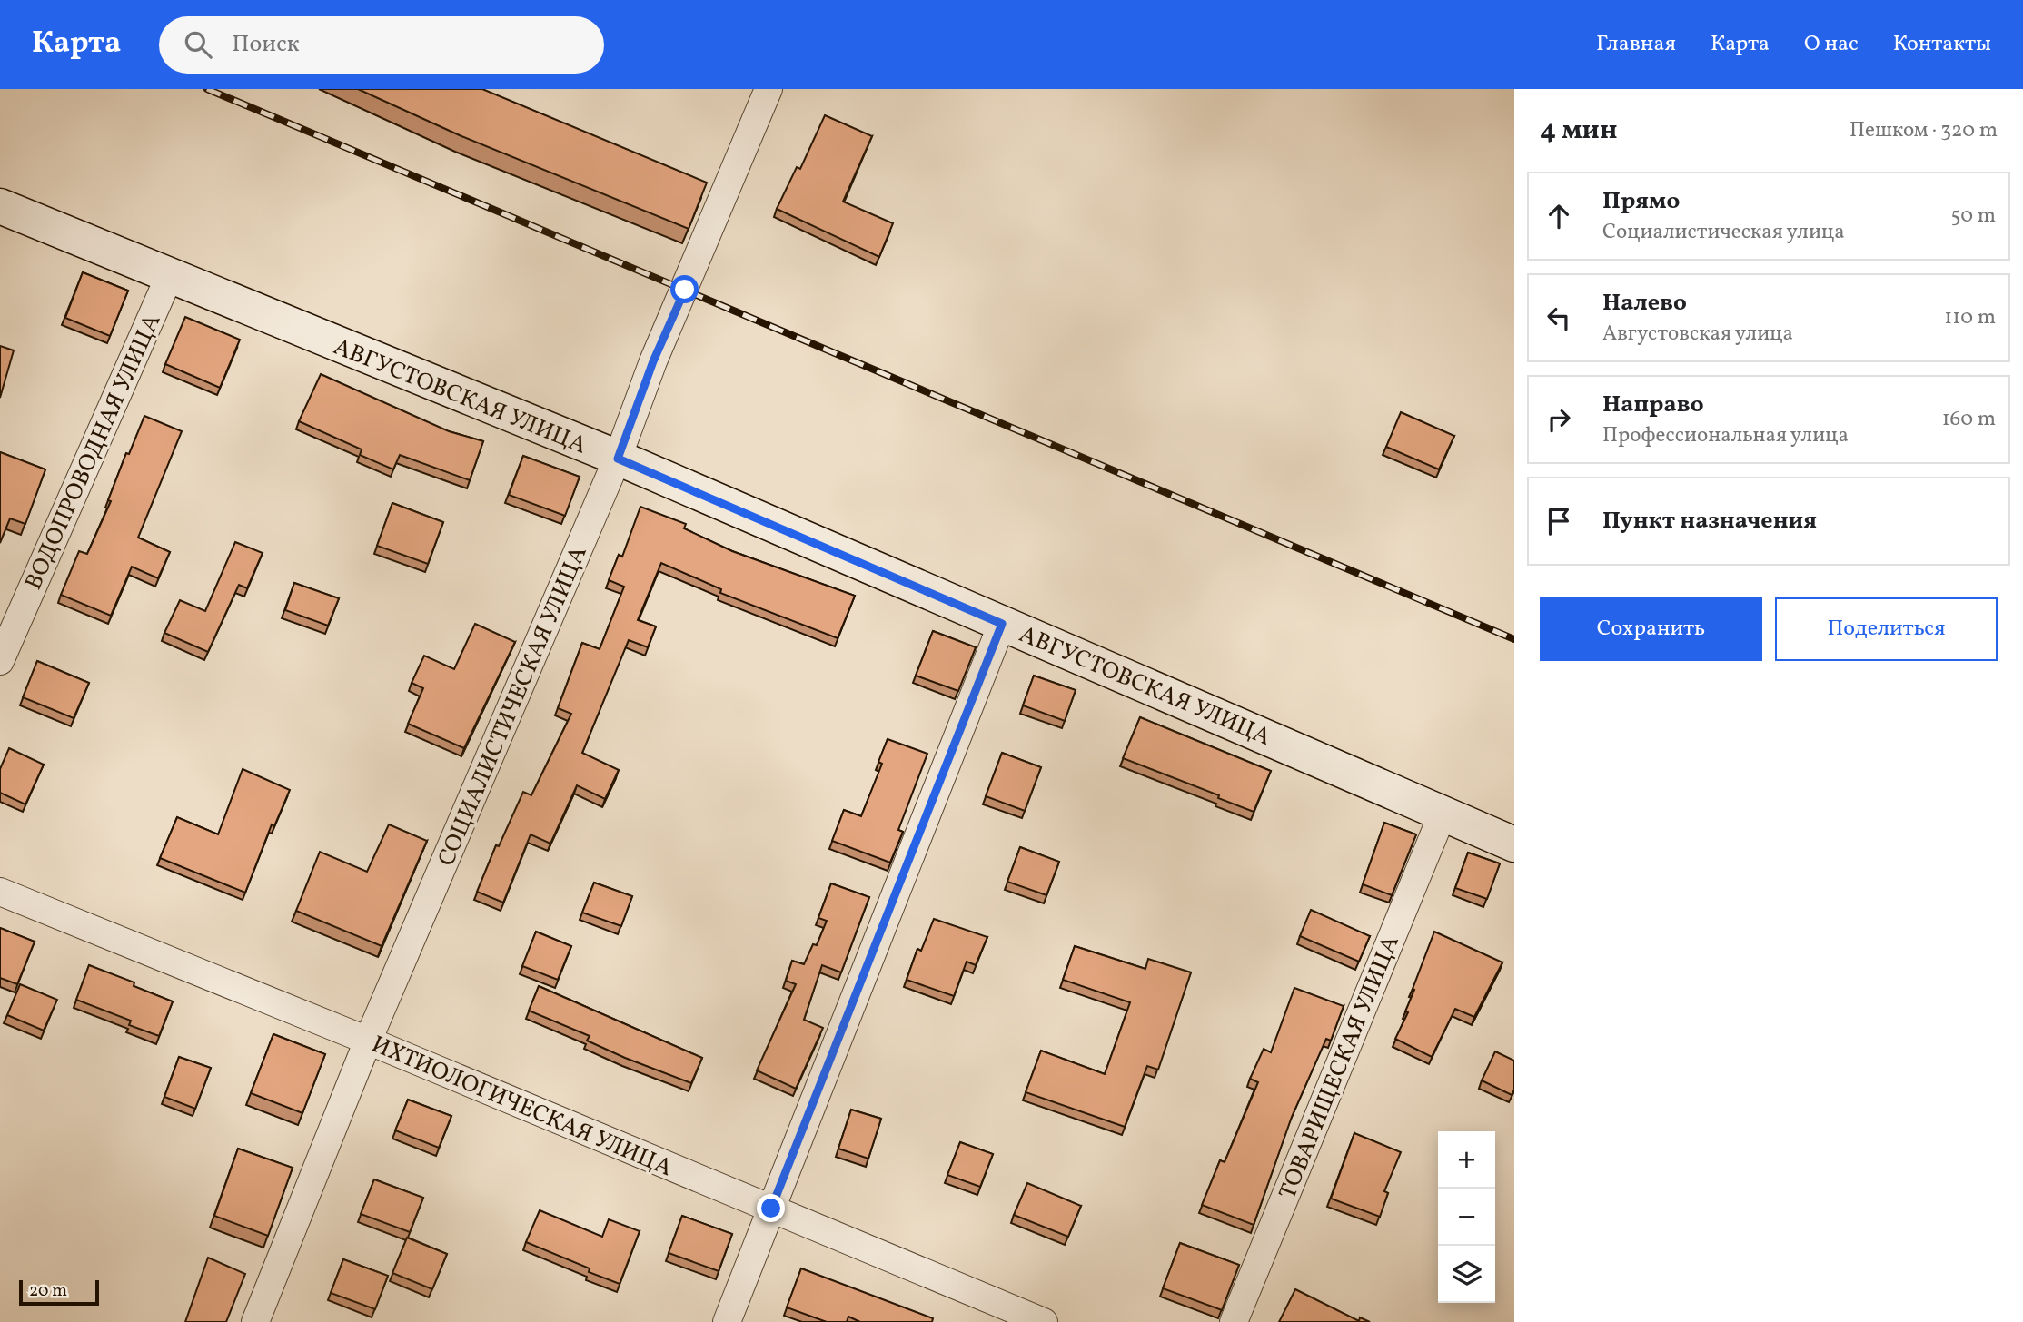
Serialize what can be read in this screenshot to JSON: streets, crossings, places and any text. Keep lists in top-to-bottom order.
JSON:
{
  "streets": {
    "street": [
      "АВГУСТОВСКАЯ УЛИЦА",
      "ВОДОПРОВОДНАЯ УЛИЦА",
      "СОЦИАЛИСТИЧЕСКАЯ УЛИЦА",
      "ТОВАРИЩЕСКАЯ УЛИЦА",
      "ИХТИОЛОГИЧЕСКАЯ УЛИЦА"
    ]
  },
  "crossings": [
    ["АВГУСТОВСКАЯ УЛИЦА", "ВОДОПРОВОДНАЯ УЛИЦА"],
    ["АВГУСТОВСКАЯ УЛИЦА", "СОЦИАЛИСТИЧЕСКАЯ УЛИЦА"],
    ["АВГУСТОВСКАЯ УЛИЦА", "ТОВАРИЩЕСКАЯ УЛИЦА"],
    ["СОЦИАЛИСТИЧЕСКАЯ УЛИЦА", "ИХТИОЛОГИЧЕСКАЯ УЛИЦА"]
  ],
  "scale_bar": "20 m",
  "page": {
    "header": "Карта",
    "search": "Поиск",
    "nav": [
      "Главная",
      "Карта",
      "О нас",
      "Контакты"
    ],
    "heading": ["4 мин", "Пешком · 320 m"],
    "list": [
      ["Прямо", "Социалистическая улица", "50 m"],
      ["Налево", "Августовская улица", "110 m"],
      ["Направо", "Профессиональная улица", "160 m"],
      "Пункт назначения"
    ],
    "buttons": ["Сохранить", "Поделиться"],
    "map_buttons": ["+", "−"],
    "scale": "20 m"
  }
}
